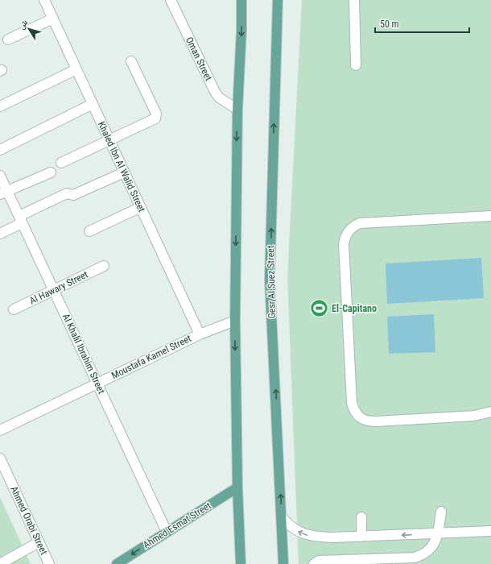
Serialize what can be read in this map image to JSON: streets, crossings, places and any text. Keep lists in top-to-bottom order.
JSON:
{
  "streets": {
    "main road": ["Gesr Al Suez Street", "Ahmed Esmat Street"],
    "street": [
      "Oman Street",
      "Khaled Ibn Al Walid Street",
      "Al Hawary Street",
      "Al Khalil Ibrahim Street",
      "Moustafa Kamel Street",
      "Ahmed Orabi Street"
    ]
  },
  "crossings": [
    ["Khaled Ibn Al Walid Street", "Moustafa Kamel Street"],
    ["Al Hawary Street", "Al Khalil Ibrahim Street"],
    ["Al Khalil Ibrahim Street", "Moustafa Kamel Street"],
    ["Al Khalil Ibrahim Street", "Ahmed Esmat Street"]
  ],
  "one_way": ["Ahmed Esmat Street"],
  "places": {
    "sports": ["El-Capitano"]
  },
  "scale_bar": "50 m",
  "north": "top left"
}
